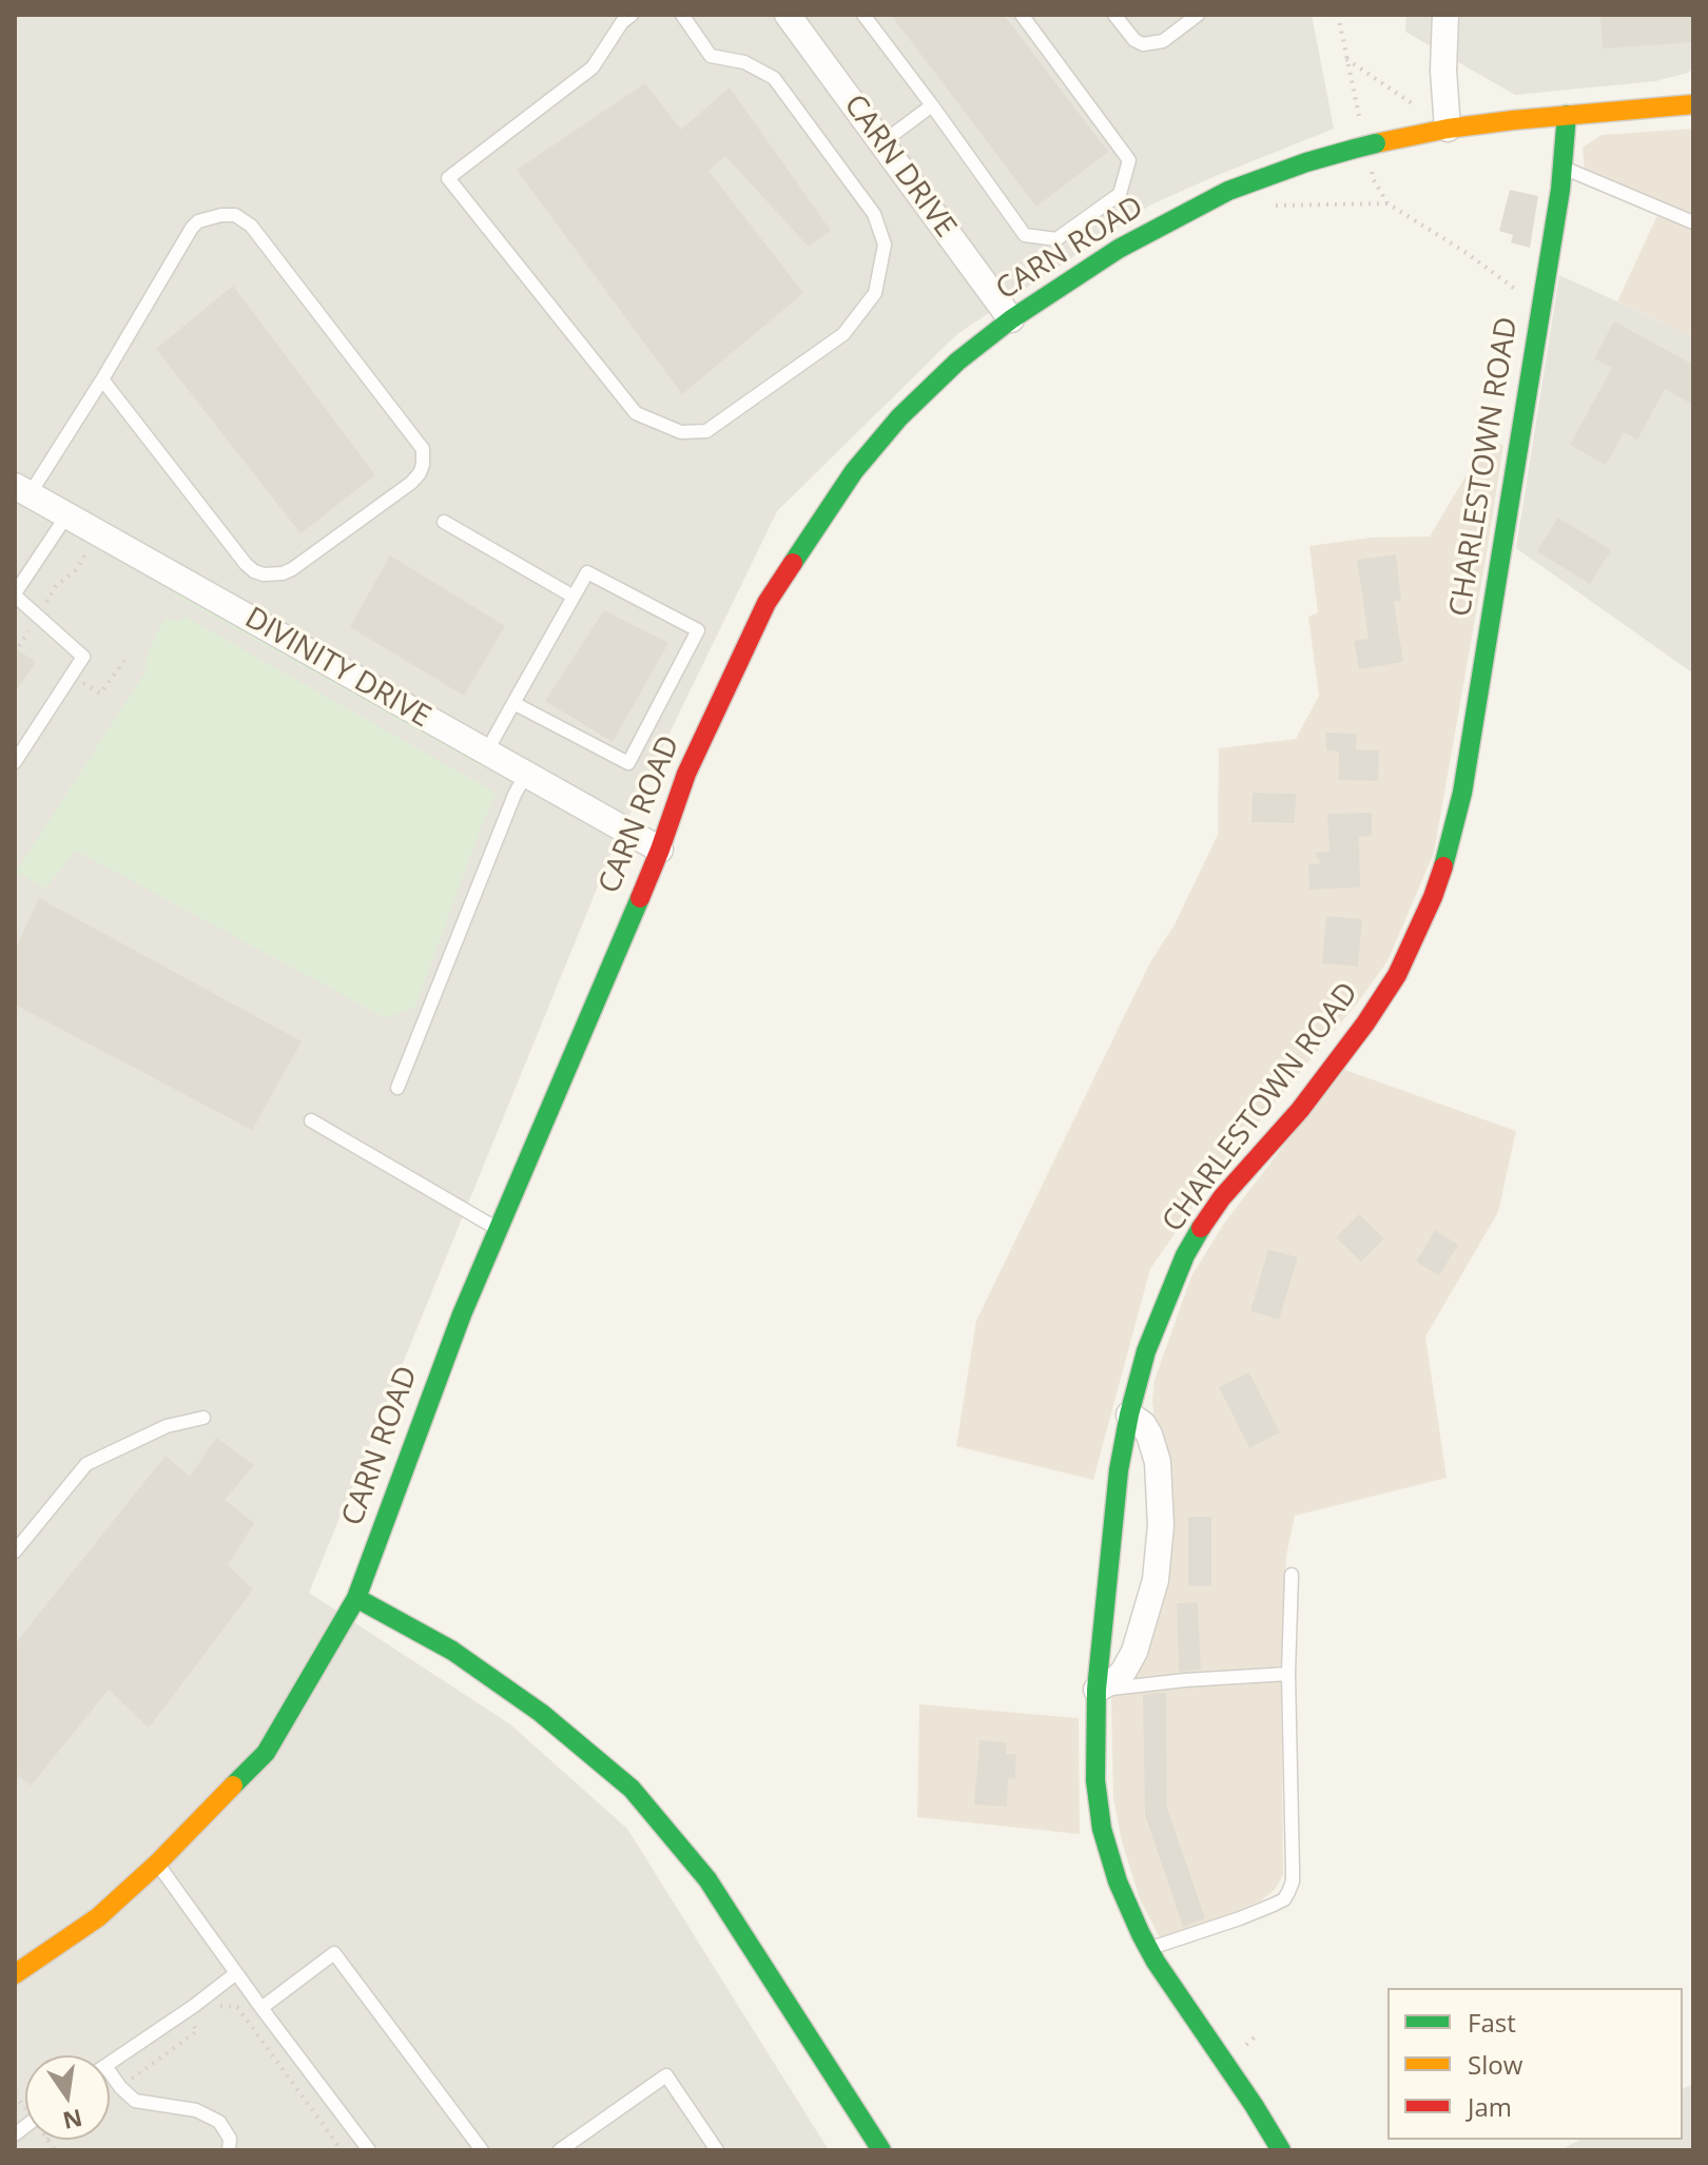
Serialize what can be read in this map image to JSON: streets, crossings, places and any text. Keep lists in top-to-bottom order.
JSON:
{
  "streets": {
    "main road": ["CARN ROAD", "CHARLESTOWN ROAD"],
    "street": ["CARN DRIVE", "DIVINITY DRIVE"]
  },
  "crossings": [
    ["CARN DRIVE", "CARN ROAD"],
    ["CARN ROAD", "CHARLESTOWN ROAD"],
    ["CARN ROAD", "DIVINITY DRIVE"]
  ],
  "legend": ["Fast", "Slow", "Jam"],
  "north": "bottom"
}
